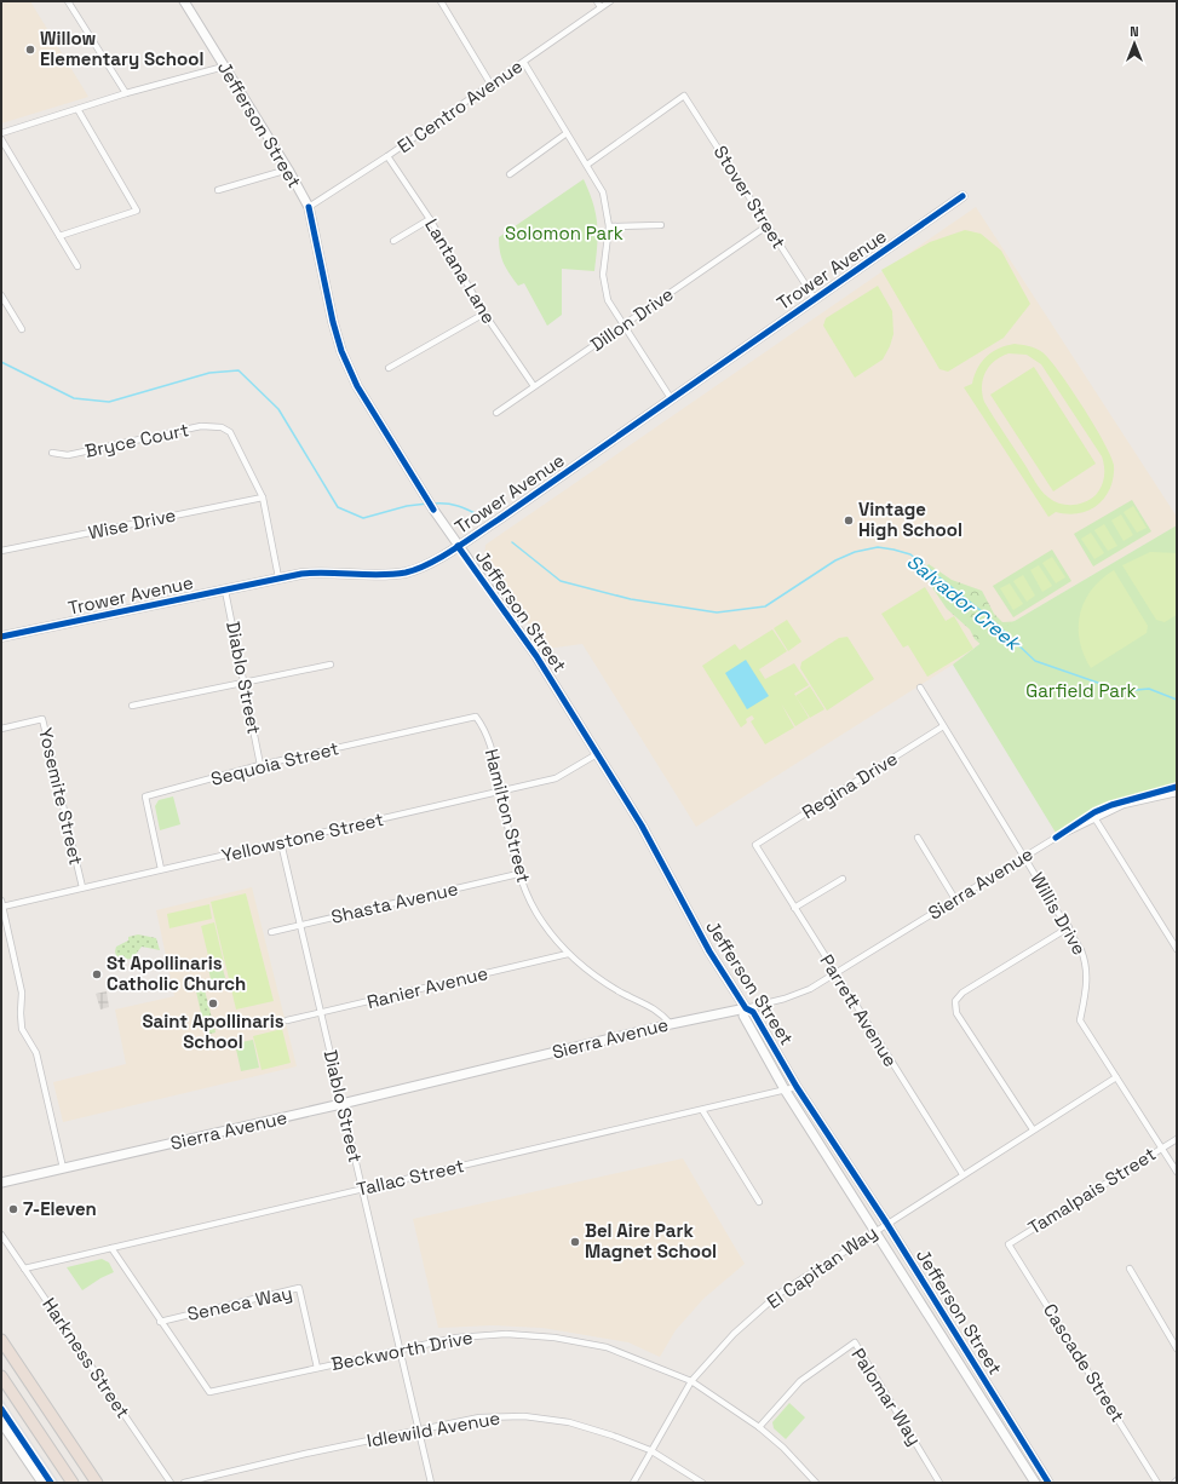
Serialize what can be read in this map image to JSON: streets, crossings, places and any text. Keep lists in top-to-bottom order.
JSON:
{
  "streets": {
    "street": [
      "El Centro Avenue",
      "Jefferson Street",
      "Stover Street",
      "Trower Avenue",
      "Lantana Lane",
      "Dillon Drive",
      "Bryce Court",
      "Wise Drive",
      "Diablo Street",
      "Sequoia Street",
      "Regina Drive",
      "Yosemite Street",
      "Hamilton Street",
      "Yellowstone Street",
      "Sierra Avenue",
      "Shasta Avenue",
      "Willis Drive",
      "Ranier Avenue",
      "Parrett Avenue",
      "Tallac Street",
      "Tamalpais Street",
      "El Capitan Way",
      "Seneca Way",
      "Beckworth Drive",
      "Harkness Street",
      "Cascade Street",
      "Palomar Way",
      "Idlewild Avenue"
    ]
  },
  "crossings": [
    ["El Centro Avenue", "Jefferson Street"],
    ["El Centro Avenue", "Lantana Lane"],
    ["Jefferson Street", "Trower Avenue"],
    ["Jefferson Street", "Yellowstone Street"],
    ["Jefferson Street", "Sierra Avenue"],
    ["Jefferson Street", "Tallac Street"],
    ["Jefferson Street", "El Capitan Way"],
    ["Stover Street", "Trower Avenue"],
    ["Stover Street", "Dillon Drive"],
    ["Trower Avenue", "Diablo Street"],
    ["Lantana Lane", "Dillon Drive"],
    ["Bryce Court", "Wise Drive"],
    ["Diablo Street", "Sequoia Street"],
    ["Diablo Street", "Yellowstone Street"],
    ["Diablo Street", "Sierra Avenue"],
    ["Diablo Street", "Shasta Avenue"],
    ["Diablo Street", "Ranier Avenue"],
    ["Diablo Street", "Tallac Street"],
    ["Diablo Street", "Beckworth Drive"],
    ["Diablo Street", "Idlewild Avenue"],
    ["Sequoia Street", "Hamilton Street"],
    ["Sequoia Street", "Yellowstone Street"],
    ["Regina Drive", "Willis Drive"],
    ["Regina Drive", "Parrett Avenue"],
    ["Yosemite Street", "Yellowstone Street"],
    ["Hamilton Street", "Yellowstone Street"],
    ["Hamilton Street", "Sierra Avenue"],
    ["Hamilton Street", "Shasta Avenue"],
    ["Hamilton Street", "Ranier Avenue"],
    ["Sierra Avenue", "Willis Drive"],
    ["Sierra Avenue", "Parrett Avenue"],
    ["Willis Drive", "Tamalpais Street"],
    ["Willis Drive", "El Capitan Way"],
    ["Parrett Avenue", "El Capitan Way"],
    ["Tallac Street", "Beckworth Drive"],
    ["Tallac Street", "Harkness Street"],
    ["Tamalpais Street", "Cascade Street"],
    ["El Capitan Way", "Beckworth Drive"],
    ["El Capitan Way", "Idlewild Avenue"],
    ["Seneca Way", "Beckworth Drive"],
    ["Beckworth Drive", "Palomar Way"]
  ],
  "water": ["Salvador Creek"],
  "parks": ["Solomon Park", "Garfield Park"],
  "places": [
    "Willow Elementary School",
    "Vintage High School",
    "St Apollinaris Catholic Church",
    "Saint Apollinaris School",
    "7-Eleven",
    "Bel Aire Park Magnet School"
  ],
  "north": "top"
}
